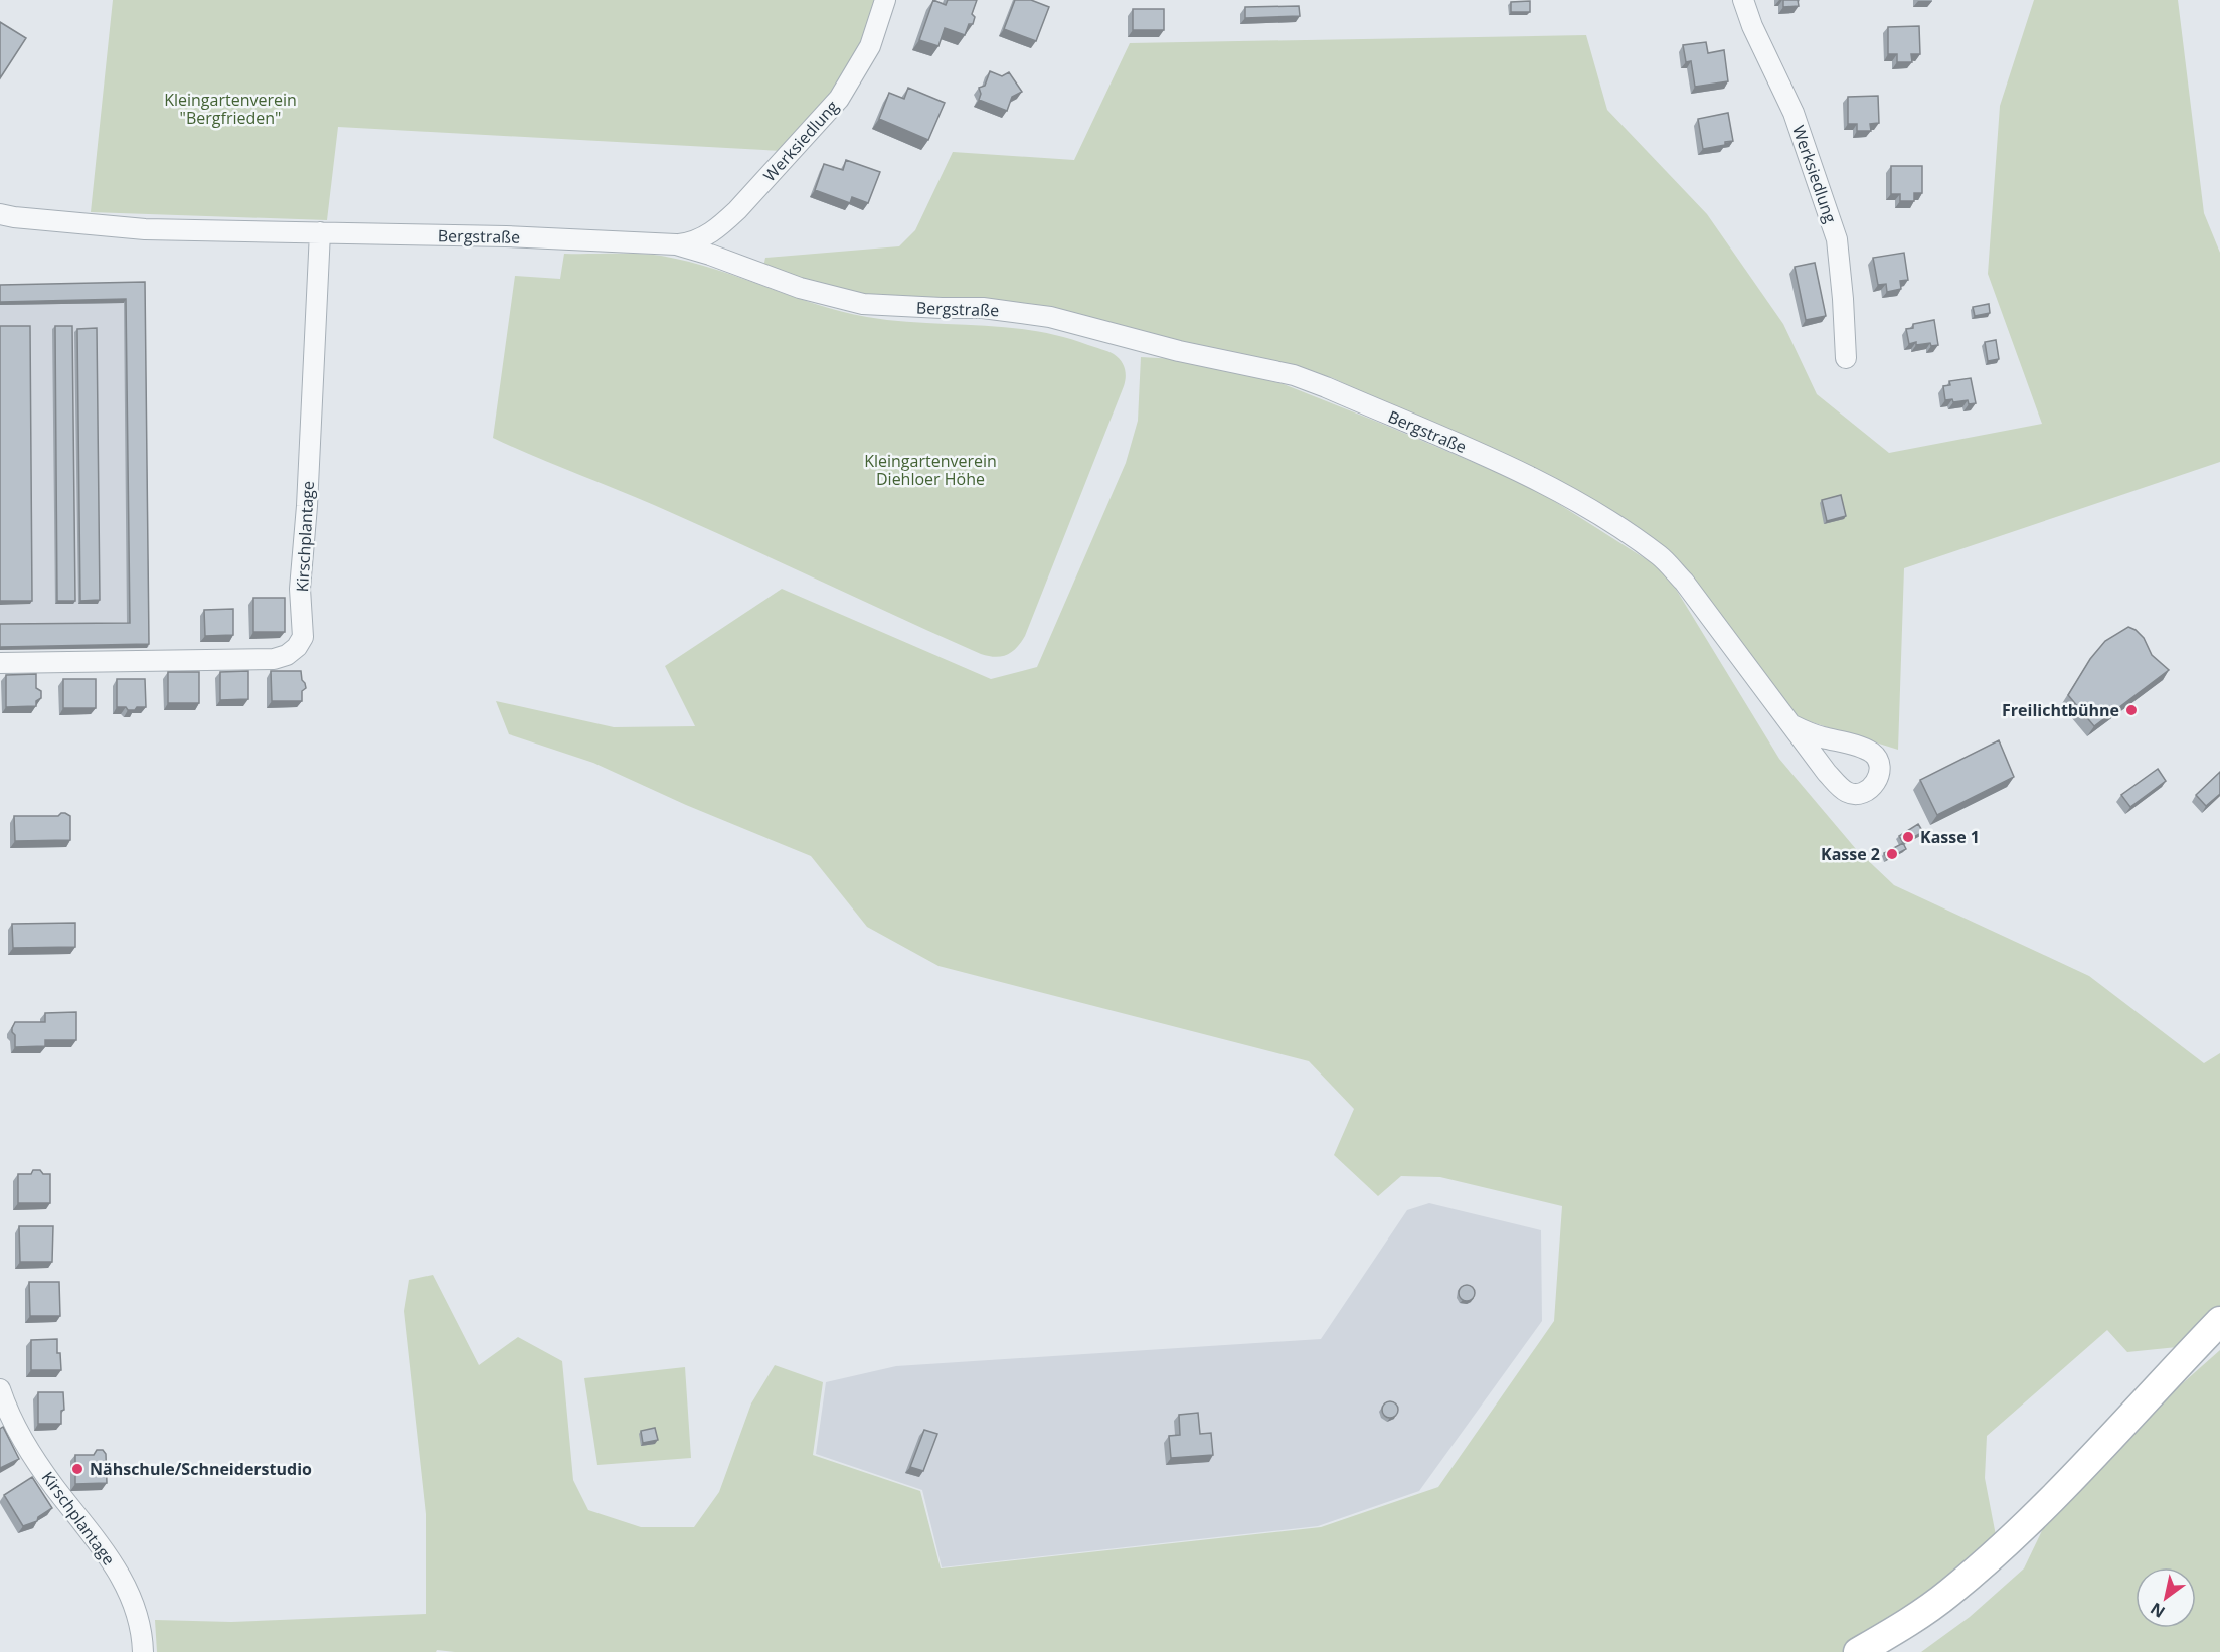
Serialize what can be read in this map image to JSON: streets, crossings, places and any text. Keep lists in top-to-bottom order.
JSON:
{
  "streets": {
    "street": ["Werksiedlung", "Bergstraße", "Kirschplantage"]
  },
  "crossings": [
    ["Werksiedlung", "Bergstraße"],
    ["Bergstraße", "Kirschplantage"]
  ],
  "parks": ["Kleingartenverein \"Bergfrieden\"", "Kleingartenverein Diehloer Höhe"],
  "places": [
    "Freilichtbühne",
    "Kasse 1",
    "Kasse 2",
    "Nähschule/Schneiderstudio"
  ],
  "north": "bottom left"
}
